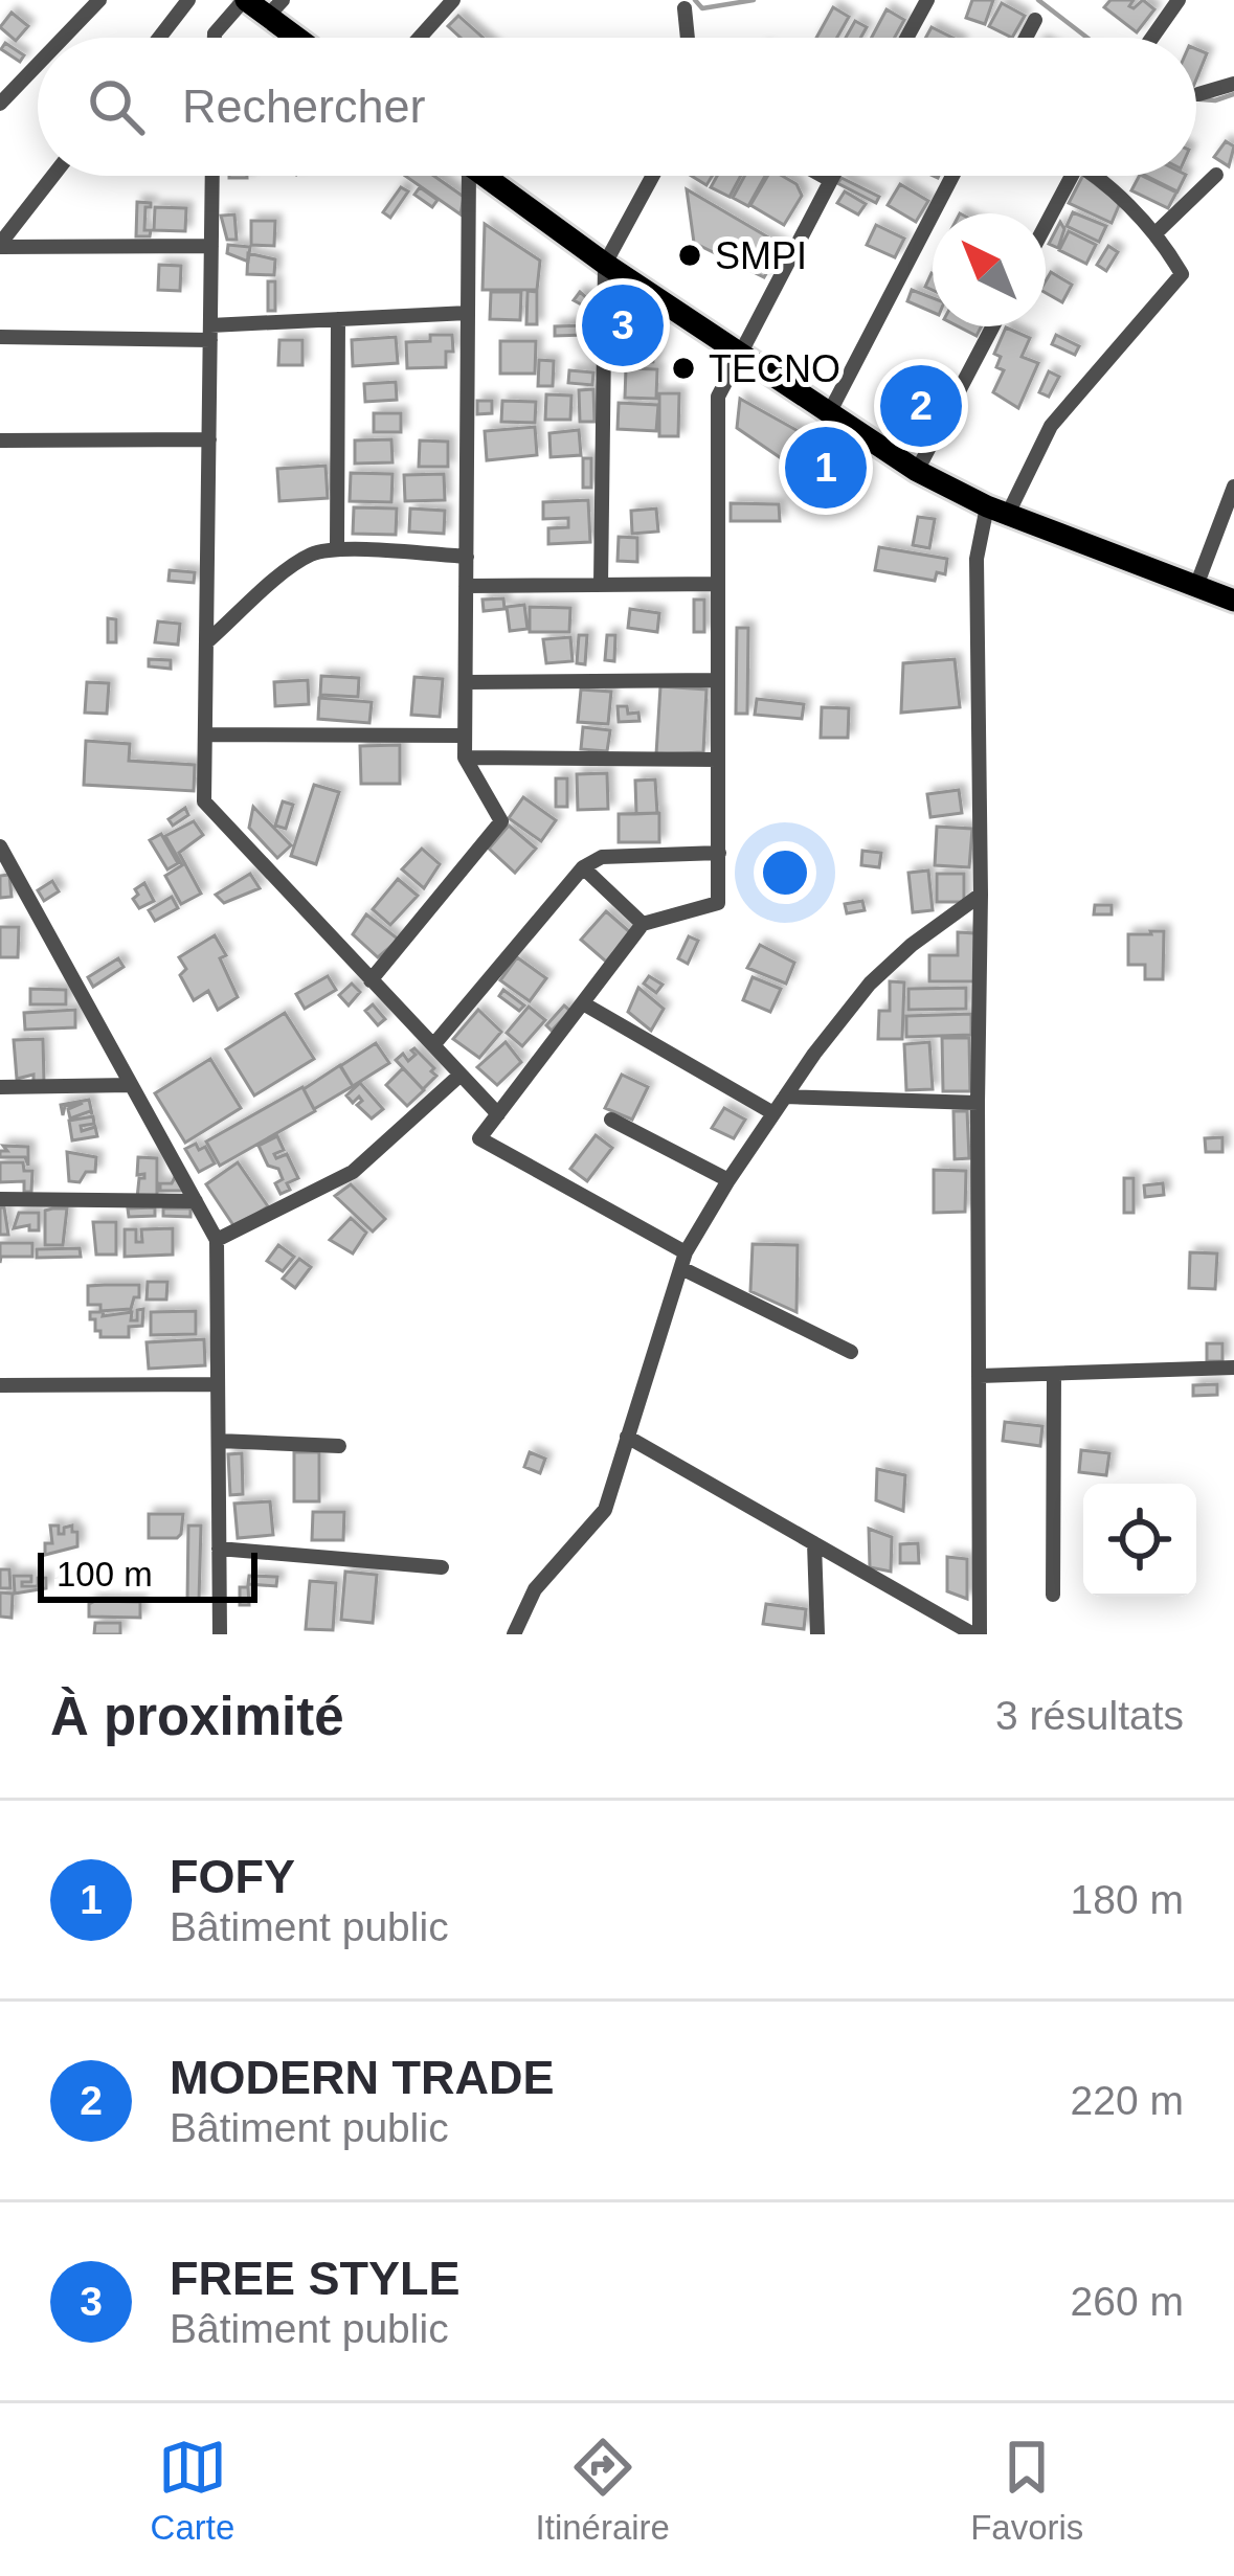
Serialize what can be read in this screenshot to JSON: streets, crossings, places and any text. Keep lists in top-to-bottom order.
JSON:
{
  "places": ["SMPI", "TECNO"],
  "scale_bar": "100 m",
  "north": "top left",
  "page": {
    "search": "Rechercher",
    "pins": ["3", "2", "1"],
    "scale": "100 m",
    "heading": ["À proximité", "3 résultats"],
    "list": [
      {
        "mark": "1",
        "name": "FOFY",
        "note": "Bâtiment public",
        "value": "180 m"
      },
      {
        "mark": "2",
        "name": "MODERN TRADE",
        "note": "Bâtiment public",
        "value": "220 m"
      },
      {
        "mark": "3",
        "name": "FREE STYLE",
        "note": "Bâtiment public",
        "value": "260 m"
      }
    ],
    "nav": ["Carte", "Itinéraire", "Favoris"]
  }
}
